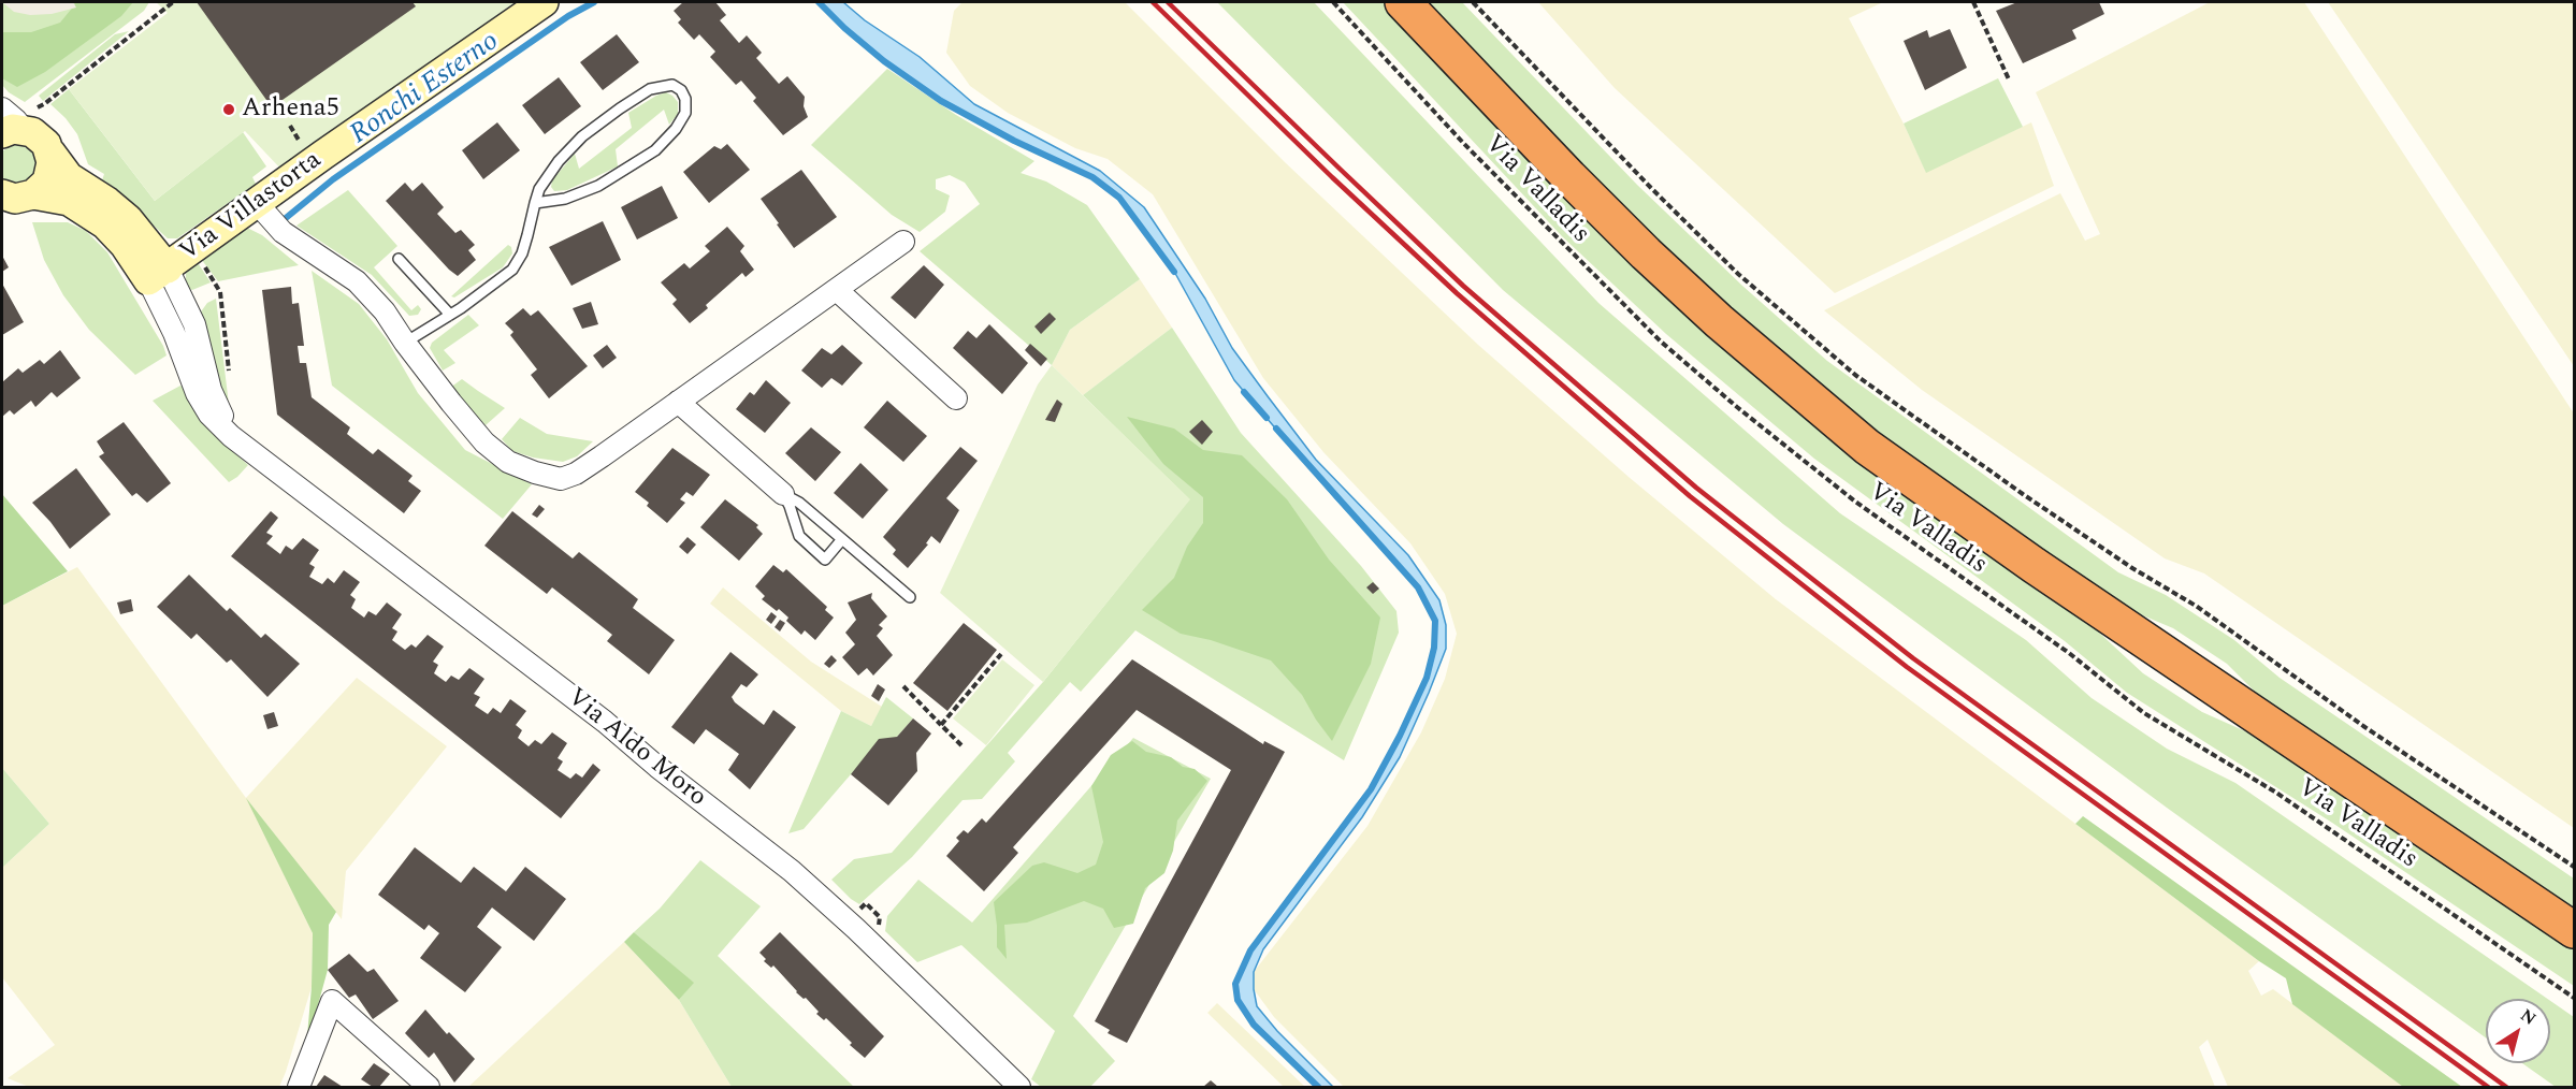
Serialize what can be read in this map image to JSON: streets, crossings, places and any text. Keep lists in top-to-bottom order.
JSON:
{
  "streets": {
    "street": ["Via Villastorta", "Via Aldo Moro"],
    "path": ["Via Valladis"]
  },
  "crossings": [
    ["Via Villastorta", "Via Aldo Moro"]
  ],
  "water": ["Ronchi Esterno"],
  "places": ["Arhena5"],
  "north": "top right"
}
